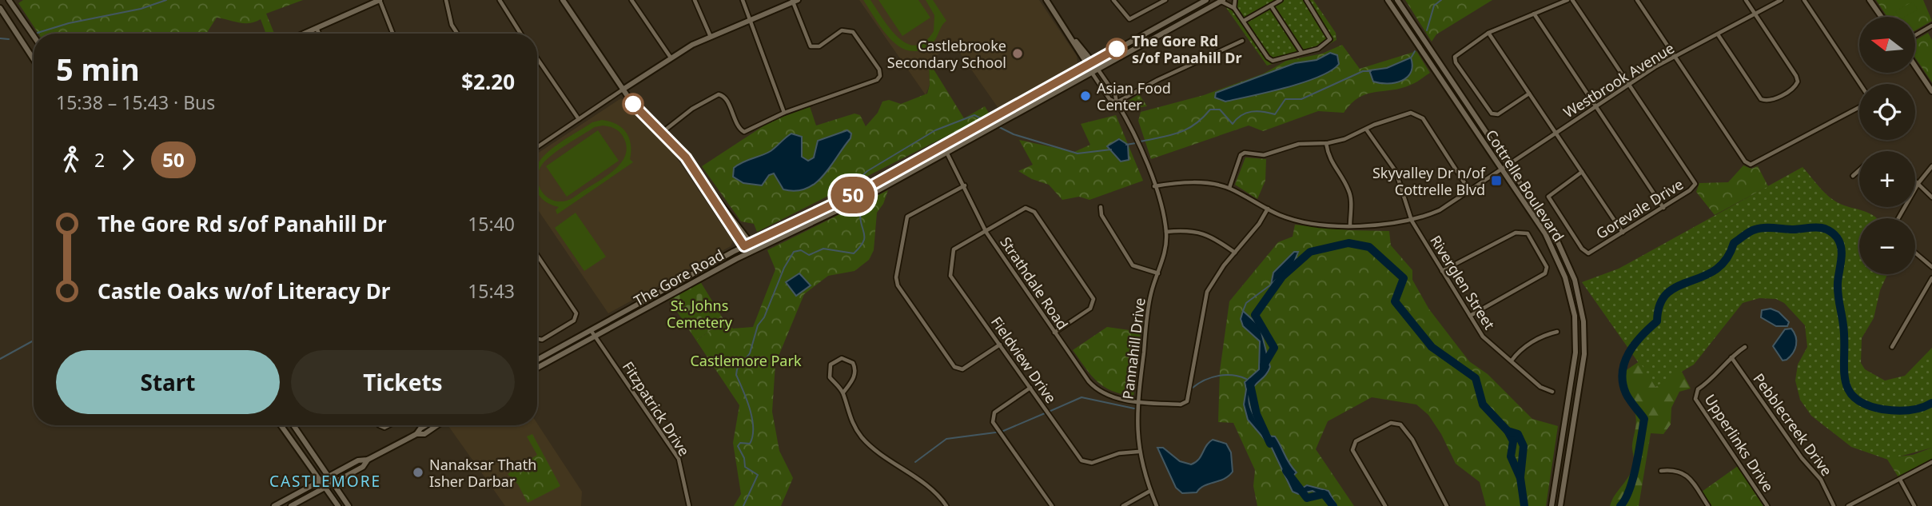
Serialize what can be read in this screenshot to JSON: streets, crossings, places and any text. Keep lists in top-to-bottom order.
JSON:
{
  "streets": {
    "main road": ["Cottrelle Boulevard", "The Gore Road"],
    "street": [
      "Westbrook Avenue",
      "Gorevale Drive",
      "Riverglen Street",
      "Strathdale Road",
      "Pannahill Drive",
      "Fieldview Drive",
      "Fitzpatrick Drive",
      "Pebblecreek Drive",
      "Upperlinks Drive"
    ]
  },
  "crossings": [
    ["Westbrook Avenue", "Cottrelle Boulevard"],
    ["Westbrook Avenue", "Gorevale Drive"],
    ["Westbrook Avenue", "Riverglen Street"],
    ["The Gore Road", "Strathdale Road"],
    ["The Gore Road", "Pannahill Drive"],
    ["The Gore Road", "Fitzpatrick Drive"],
    ["Strathdale Road", "Pannahill Drive"],
    ["Strathdale Road", "Fieldview Drive"],
    ["Pannahill Drive", "Fieldview Drive"],
    ["Pebblecreek Drive", "Upperlinks Drive"]
  ],
  "districts": ["CASTLEMORE"],
  "parks": ["St. Johns Cemetery", "Castlemore Park"],
  "places": {
    "other": [
      "The Gore Rd s/of Panahill Dr",
      "Castlebrooke Secondary School",
      "Asian Food Center",
      "Nanaksar Thath Isher Darbar"
    ],
    "transit": ["Skyvalley Dr n/of Cottrelle Blvd"]
  },
  "lines": ["bus line 50"],
  "north": "left",
  "page": {
    "on_map": "50",
    "map_buttons": ["+", "−"],
    "heading": ["5 min", "15:38 – 15:43 · Bus", "$2.20"],
    "legs": ["2", "50"],
    "list": [
      {
        "name": "The Gore Rd s/of Panahill Dr",
        "value": "15:40"
      },
      {
        "name": "Castle Oaks w/of Literacy Dr",
        "value": "15:43"
      }
    ],
    "buttons": ["Start", "Tickets"]
  }
}
